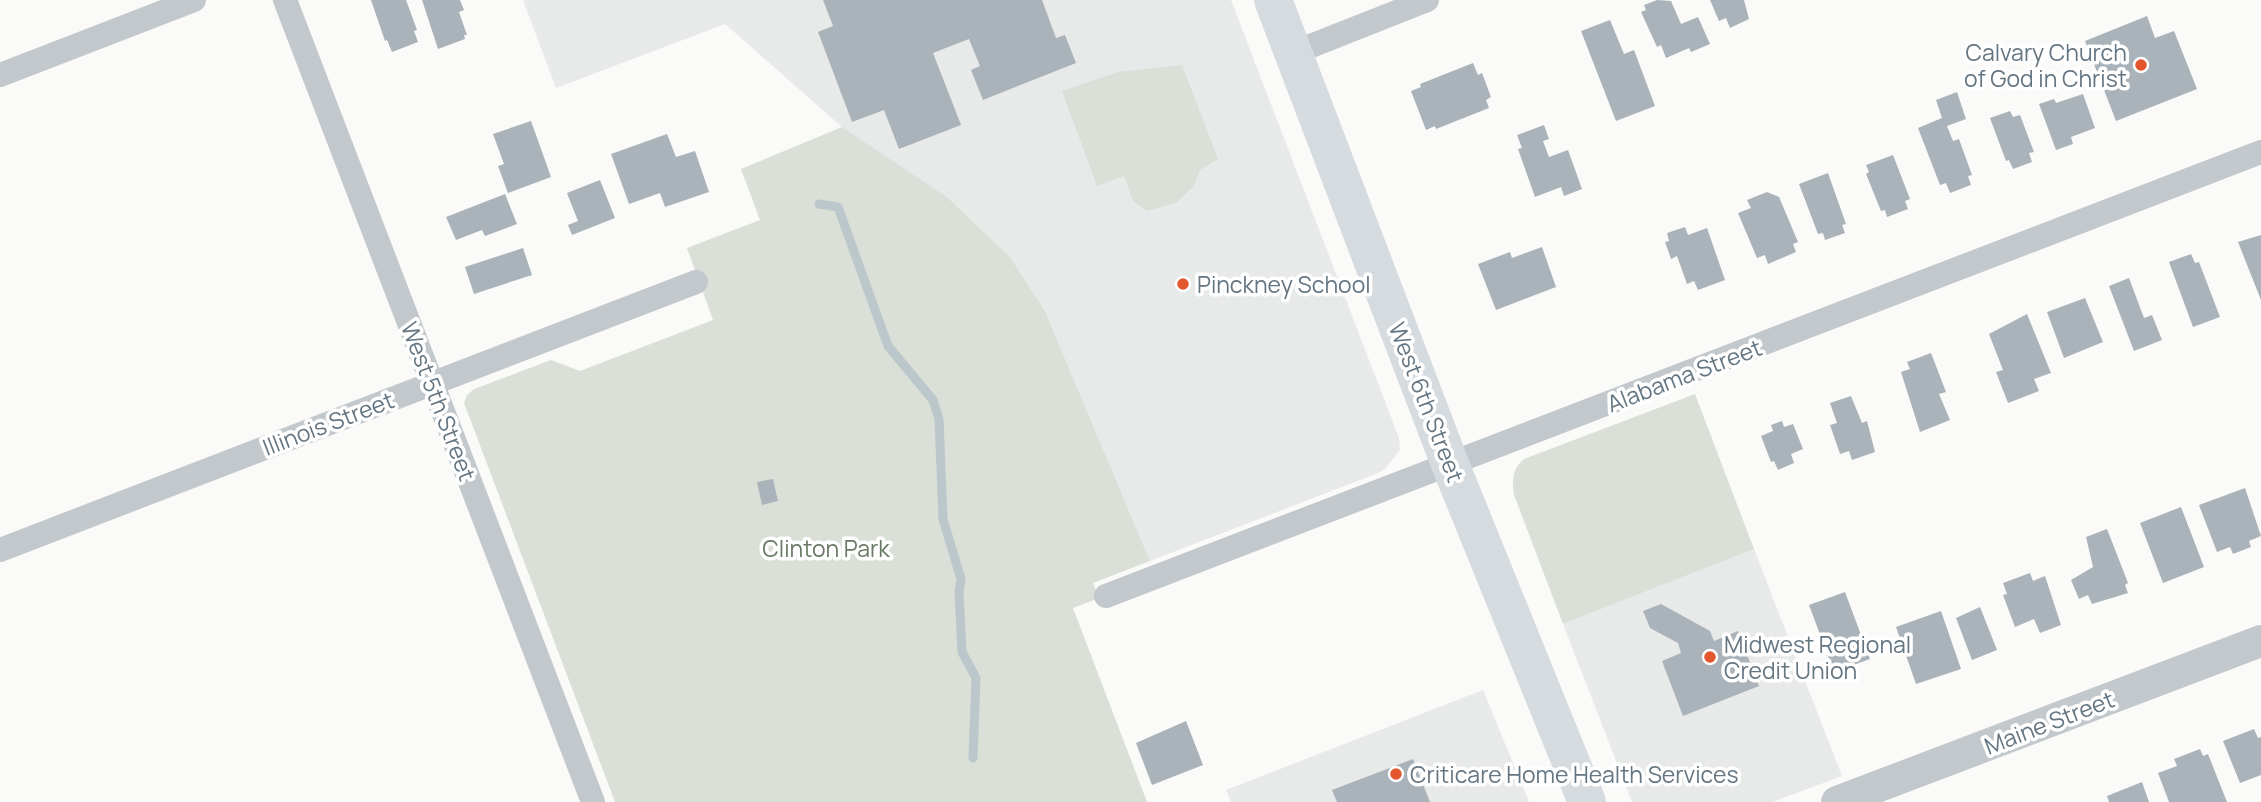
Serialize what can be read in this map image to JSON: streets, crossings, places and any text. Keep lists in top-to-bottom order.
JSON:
{
  "streets": {
    "highway": ["West 6th Street"],
    "street": [
      "Alabama Street",
      "West 5th Street",
      "Illinois Street",
      "Maine Street"
    ]
  },
  "crossings": [
    ["Alabama Street", "West 6th Street"],
    ["West 5th Street", "Illinois Street"]
  ],
  "parks": ["Clinton Park"],
  "places": [
    "Calvary Church of God in Christ",
    "Pinckney School",
    "Midwest Regional Credit Union",
    "Criticare Home Health Services"
  ]
}
